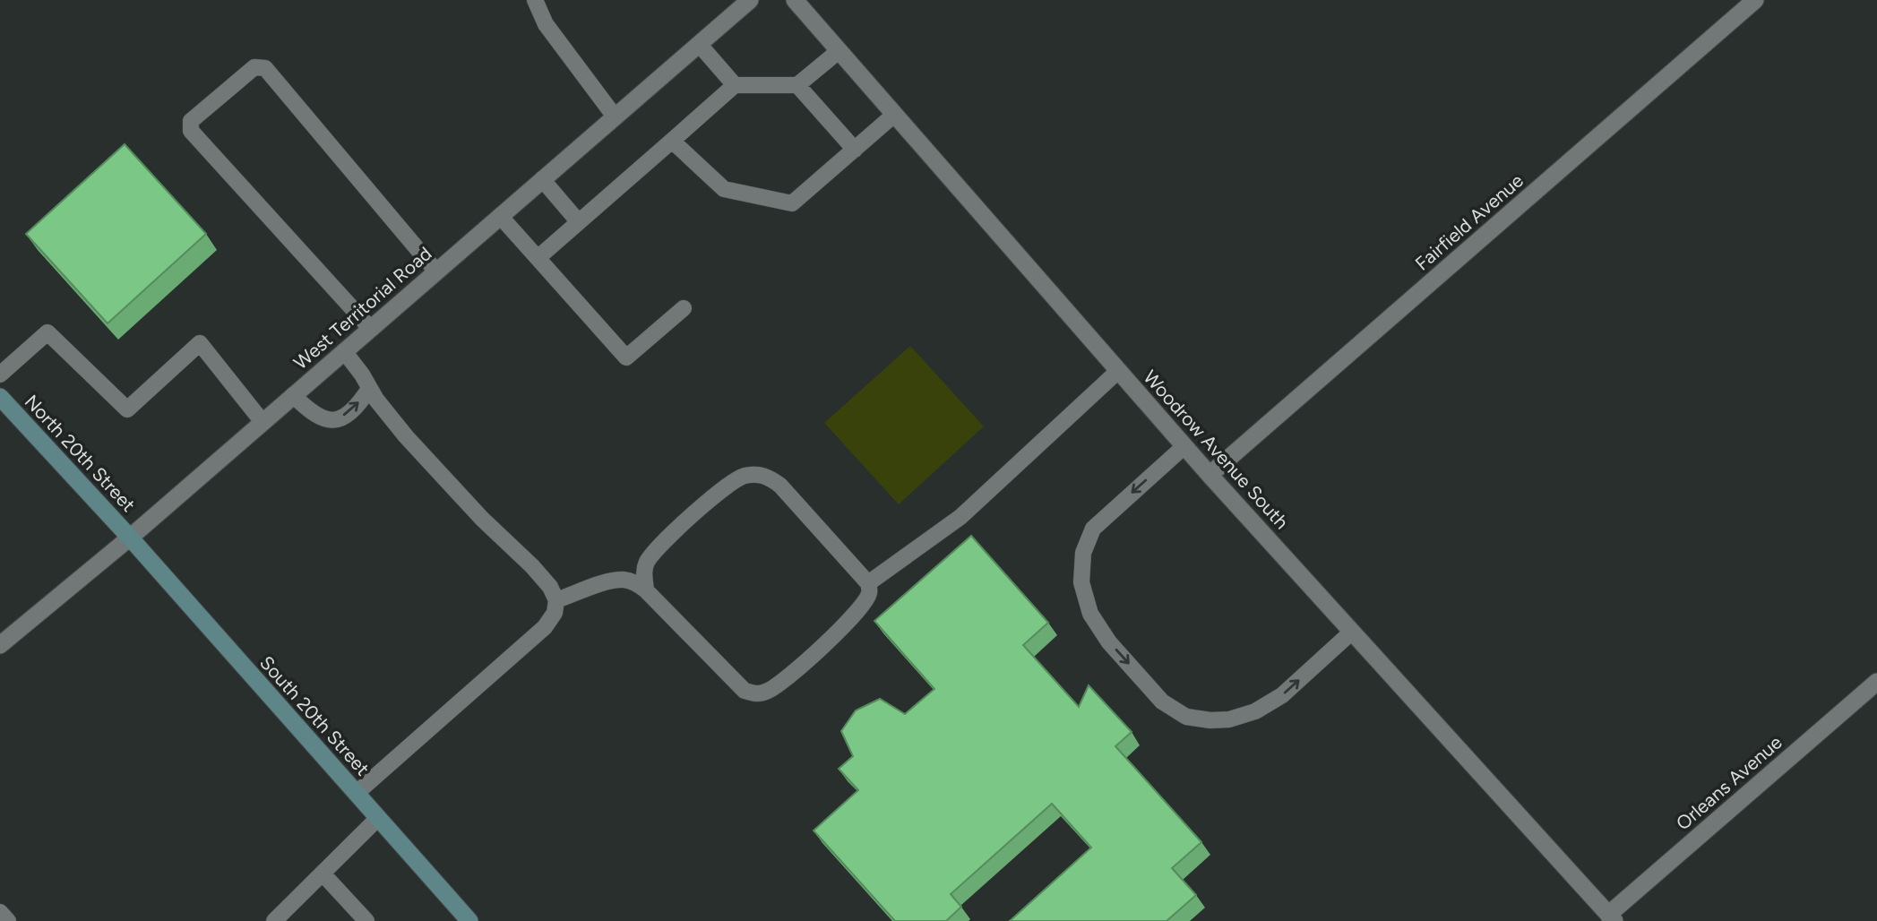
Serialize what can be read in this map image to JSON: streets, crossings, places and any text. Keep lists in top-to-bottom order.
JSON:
{
  "streets": {
    "main road": ["North 20th Street", "South 20th Street"],
    "street": [
      "Fairfield Avenue",
      "West Territorial Road",
      "Woodrow Avenue South",
      "Orleans Avenue"
    ]
  },
  "crossings": [
    ["Fairfield Avenue", "Woodrow Avenue South"],
    ["West Territorial Road", "North 20th Street"],
    ["West Territorial Road", "South 20th Street"],
    ["Woodrow Avenue South", "Orleans Avenue"],
    ["North 20th Street", "South 20th Street"]
  ]
}
